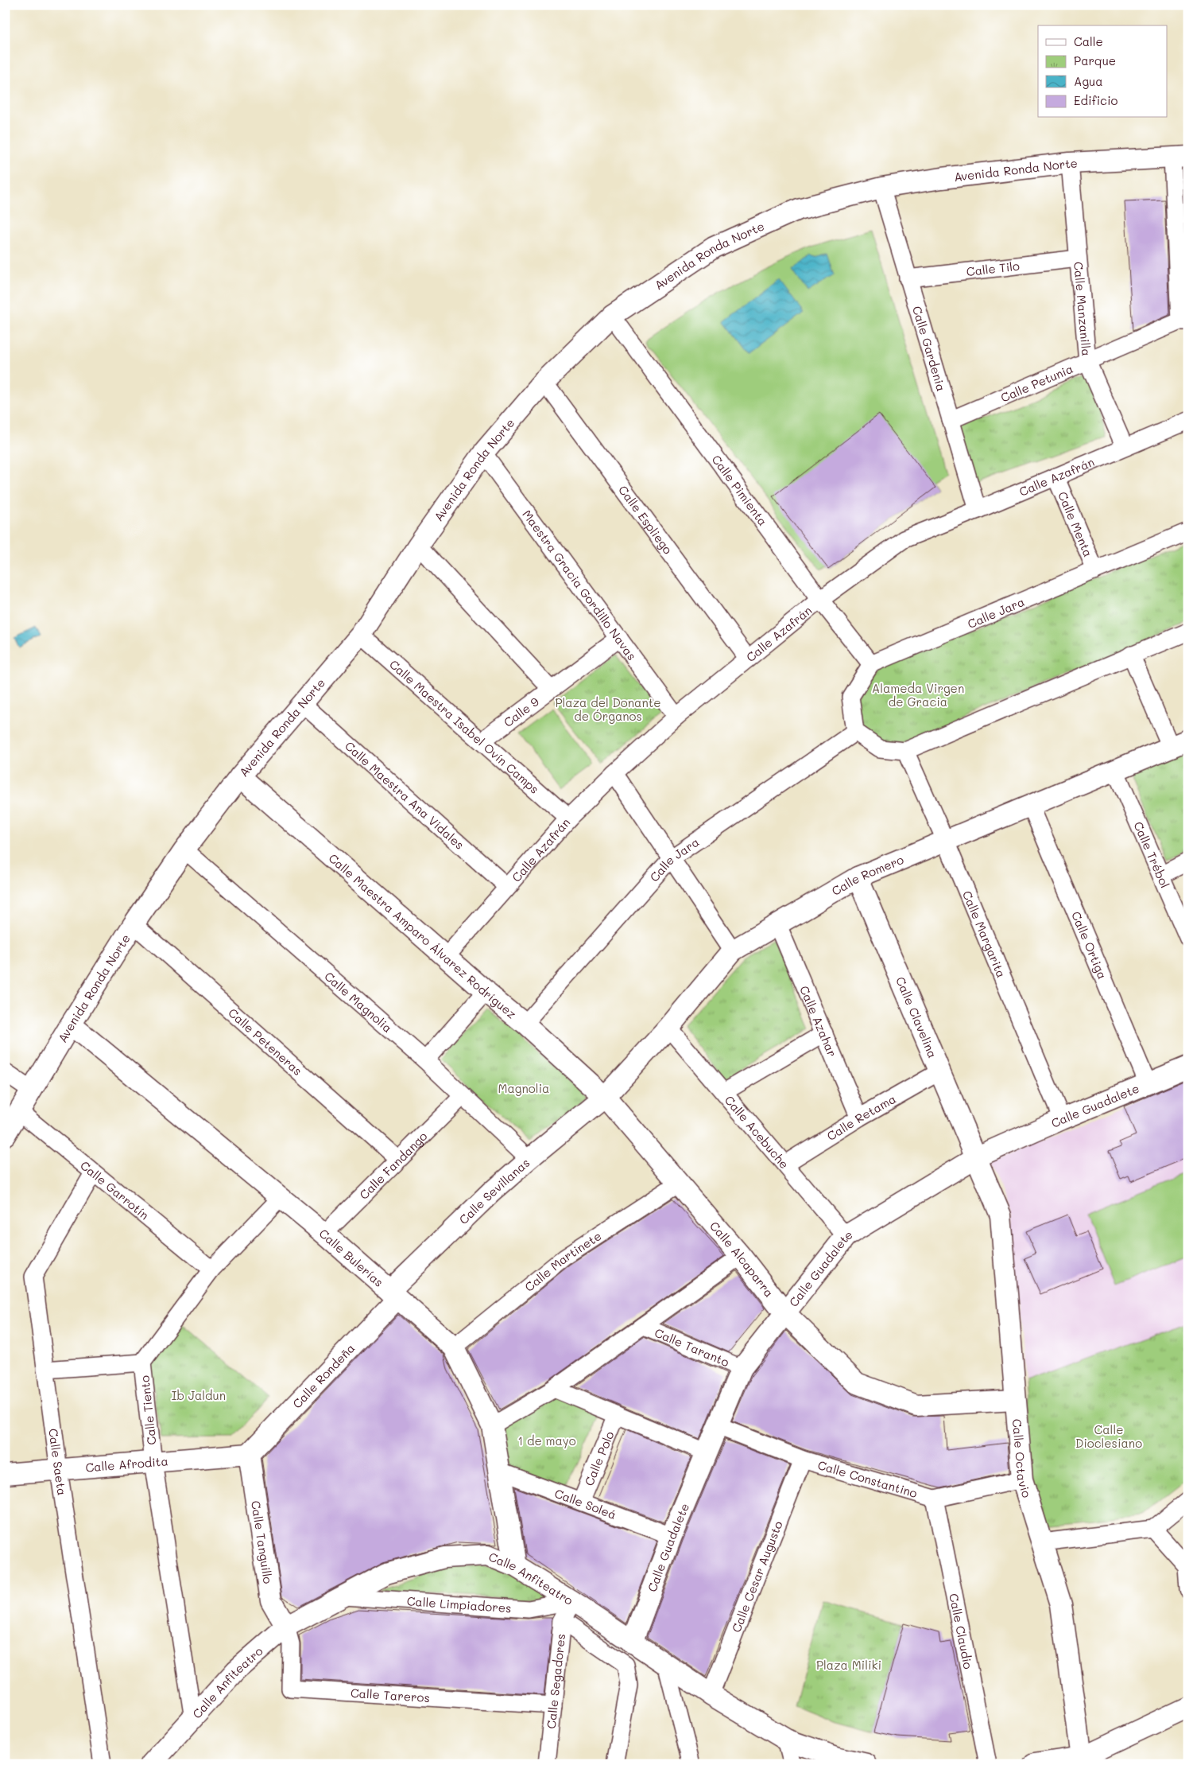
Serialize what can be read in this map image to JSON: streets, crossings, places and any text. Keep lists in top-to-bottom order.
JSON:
{
  "streets": {
    "street": [
      "Avenida Ronda Norte",
      "Calle Tilo",
      "Calle Manzanilla",
      "Calle Gardenia",
      "Calle Petunia",
      "Calle Azafrán",
      "Calle Pimienta",
      "Calle Espliego",
      "Calle Menta",
      "Maestra Gracia Gordillo Navas",
      "Calle Jara",
      "Calle 9",
      "Calle Maestra Isabel Ovín Camps",
      "Calle Maestra Ana Vidales",
      "Calle Trébol",
      "Calle Romero",
      "Calle Margarita",
      "Calle Maestra Amparo Álvarez Rodríguez",
      "Calle Ortiga",
      "Calle Magnolia",
      "Calle Clavelina",
      "Calle Azahar",
      "Calle Peteneras",
      "Calle Guadalete",
      "Calle Retama",
      "Calle Acebuche",
      "Calle Fandango",
      "Calle Garrotín",
      "Calle Sevillanas",
      "Calle Bulerías",
      "Calle Alcaparra",
      "Calle Martinete",
      "Calle Taranto",
      "Calle Rondeña",
      "Calle Tiento",
      "Calle Octavio",
      "Calle Polo",
      "Calle Saeta",
      "Calle Afrodita",
      "Calle Constantino",
      "Calle Soleá",
      "Calle Tanguillo",
      "Calle Cesar Augusto",
      "Calle Anfiteatro",
      "Calle Limpiadores",
      "Calle Claudio",
      "Calle Segadores",
      "Calle Tareros"
    ]
  },
  "crossings": [
    ["Avenida Ronda Norte", "Calle Manzanilla"],
    ["Avenida Ronda Norte", "Calle Gardenia"],
    ["Avenida Ronda Norte", "Calle Pimienta"],
    ["Avenida Ronda Norte", "Calle Espliego"],
    ["Avenida Ronda Norte", "Maestra Gracia Gordillo Navas"],
    ["Avenida Ronda Norte", "Calle Maestra Isabel Ovín Camps"],
    ["Avenida Ronda Norte", "Calle Maestra Ana Vidales"],
    ["Avenida Ronda Norte", "Calle Maestra Amparo Álvarez Rodríguez"],
    ["Avenida Ronda Norte", "Calle Magnolia"],
    ["Avenida Ronda Norte", "Calle Peteneras"],
    ["Avenida Ronda Norte", "Calle Garrotín"],
    ["Avenida Ronda Norte", "Calle Bulerías"],
    ["Calle Tilo", "Calle Manzanilla"],
    ["Calle Tilo", "Calle Gardenia"],
    ["Calle Manzanilla", "Calle Petunia"],
    ["Calle Manzanilla", "Calle Azafrán"],
    ["Calle Gardenia", "Calle Petunia"],
    ["Calle Gardenia", "Calle Azafrán"],
    ["Calle Azafrán", "Calle Pimienta"],
    ["Calle Azafrán", "Calle Espliego"],
    ["Calle Azafrán", "Calle Menta"],
    ["Calle Azafrán", "Maestra Gracia Gordillo Navas"],
    ["Calle Azafrán", "Calle Maestra Isabel Ovín Camps"],
    ["Calle Azafrán", "Calle Maestra Ana Vidales"],
    ["Calle Azafrán", "Calle Maestra Amparo Álvarez Rodríguez"],
    ["Calle Pimienta", "Calle Jara"],
    ["Calle Menta", "Calle Jara"],
    ["Maestra Gracia Gordillo Navas", "Calle 9"],
    ["Calle Jara", "Calle Maestra Amparo Álvarez Rodríguez"],
    ["Calle 9", "Calle Maestra Isabel Ovín Camps"],
    ["Calle Trébol", "Calle Romero"],
    ["Calle Romero", "Calle Margarita"],
    ["Calle Romero", "Calle Maestra Amparo Álvarez Rodríguez"],
    ["Calle Romero", "Calle Ortiga"],
    ["Calle Romero", "Calle Clavelina"],
    ["Calle Romero", "Calle Azahar"],
    ["Calle Romero", "Calle Acebuche"],
    ["Calle Romero", "Calle Sevillanas"],
    ["Calle Romero", "Calle Alcaparra"],
    ["Calle Margarita", "Calle Guadalete"],
    ["Calle Maestra Amparo Álvarez Rodríguez", "Calle Sevillanas"],
    ["Calle Maestra Amparo Álvarez Rodríguez", "Calle Alcaparra"],
    ["Calle Ortiga", "Calle Guadalete"],
    ["Calle Magnolia", "Calle Fandango"],
    ["Calle Magnolia", "Calle Sevillanas"],
    ["Calle Clavelina", "Calle Guadalete"],
    ["Calle Clavelina", "Calle Retama"],
    ["Calle Clavelina", "Calle Octavio"],
    ["Calle Azahar", "Calle Retama"],
    ["Calle Peteneras", "Calle Fandango"],
    ["Calle Guadalete", "Calle Acebuche"],
    ["Calle Guadalete", "Calle Alcaparra"],
    ["Calle Guadalete", "Calle Taranto"],
    ["Calle Guadalete", "Calle Octavio"],
    ["Calle Guadalete", "Calle Constantino"],
    ["Calle Guadalete", "Calle Soleá"],
    ["Calle Guadalete", "Calle Anfiteatro"],
    ["Calle Retama", "Calle Acebuche"],
    ["Calle Fandango", "Calle Bulerías"],
    ["Calle Garrotín", "Calle Tiento"],
    ["Calle Garrotín", "Calle Saeta"],
    ["Calle Sevillanas", "Calle Bulerías"],
    ["Calle Sevillanas", "Calle Alcaparra"],
    ["Calle Sevillanas", "Calle Rondeña"],
    ["Calle Bulerías", "Calle Martinete"],
    ["Calle Bulerías", "Calle Rondeña"],
    ["Calle Bulerías", "Calle Tiento"],
    ["Calle Bulerías", "Calle Soleá"],
    ["Calle Bulerías", "Calle Anfiteatro"],
    ["Calle Alcaparra", "Calle Martinete"],
    ["Calle Alcaparra", "Calle Octavio"],
    ["Calle Rondeña", "Calle Afrodita"],
    ["Calle Rondeña", "Calle Tanguillo"],
    ["Calle Tiento", "Calle Afrodita"],
    ["Calle Tiento", "Calle Anfiteatro"],
    ["Calle Octavio", "Calle Constantino"],
    ["Calle Polo", "Calle Soleá"],
    ["Calle Saeta", "Calle Afrodita"],
    ["Calle Afrodita", "Calle Tanguillo"],
    ["Calle Constantino", "Calle Cesar Augusto"],
    ["Calle Constantino", "Calle Claudio"],
    ["Calle Tanguillo", "Calle Anfiteatro"],
    ["Calle Tanguillo", "Calle Tareros"],
    ["Calle Cesar Augusto", "Calle Anfiteatro"],
    ["Calle Anfiteatro", "Calle Limpiadores"],
    ["Calle Anfiteatro", "Calle Segadores"],
    ["Calle Anfiteatro", "Calle Tareros"],
    ["Calle Limpiadores", "Calle Segadores"],
    ["Calle Segadores", "Calle Tareros"]
  ],
  "parks": [
    "Alameda Virgen de Gracia",
    "Plaza del Donante de Órganos",
    "Magnolia",
    "Ib Jaldun",
    "Calle Dioclesiano",
    "1 de mayo",
    "Plaza Miliki"
  ],
  "legend": [
    "Calle",
    "Parque",
    "Agua",
    "Edificio"
  ]
}
